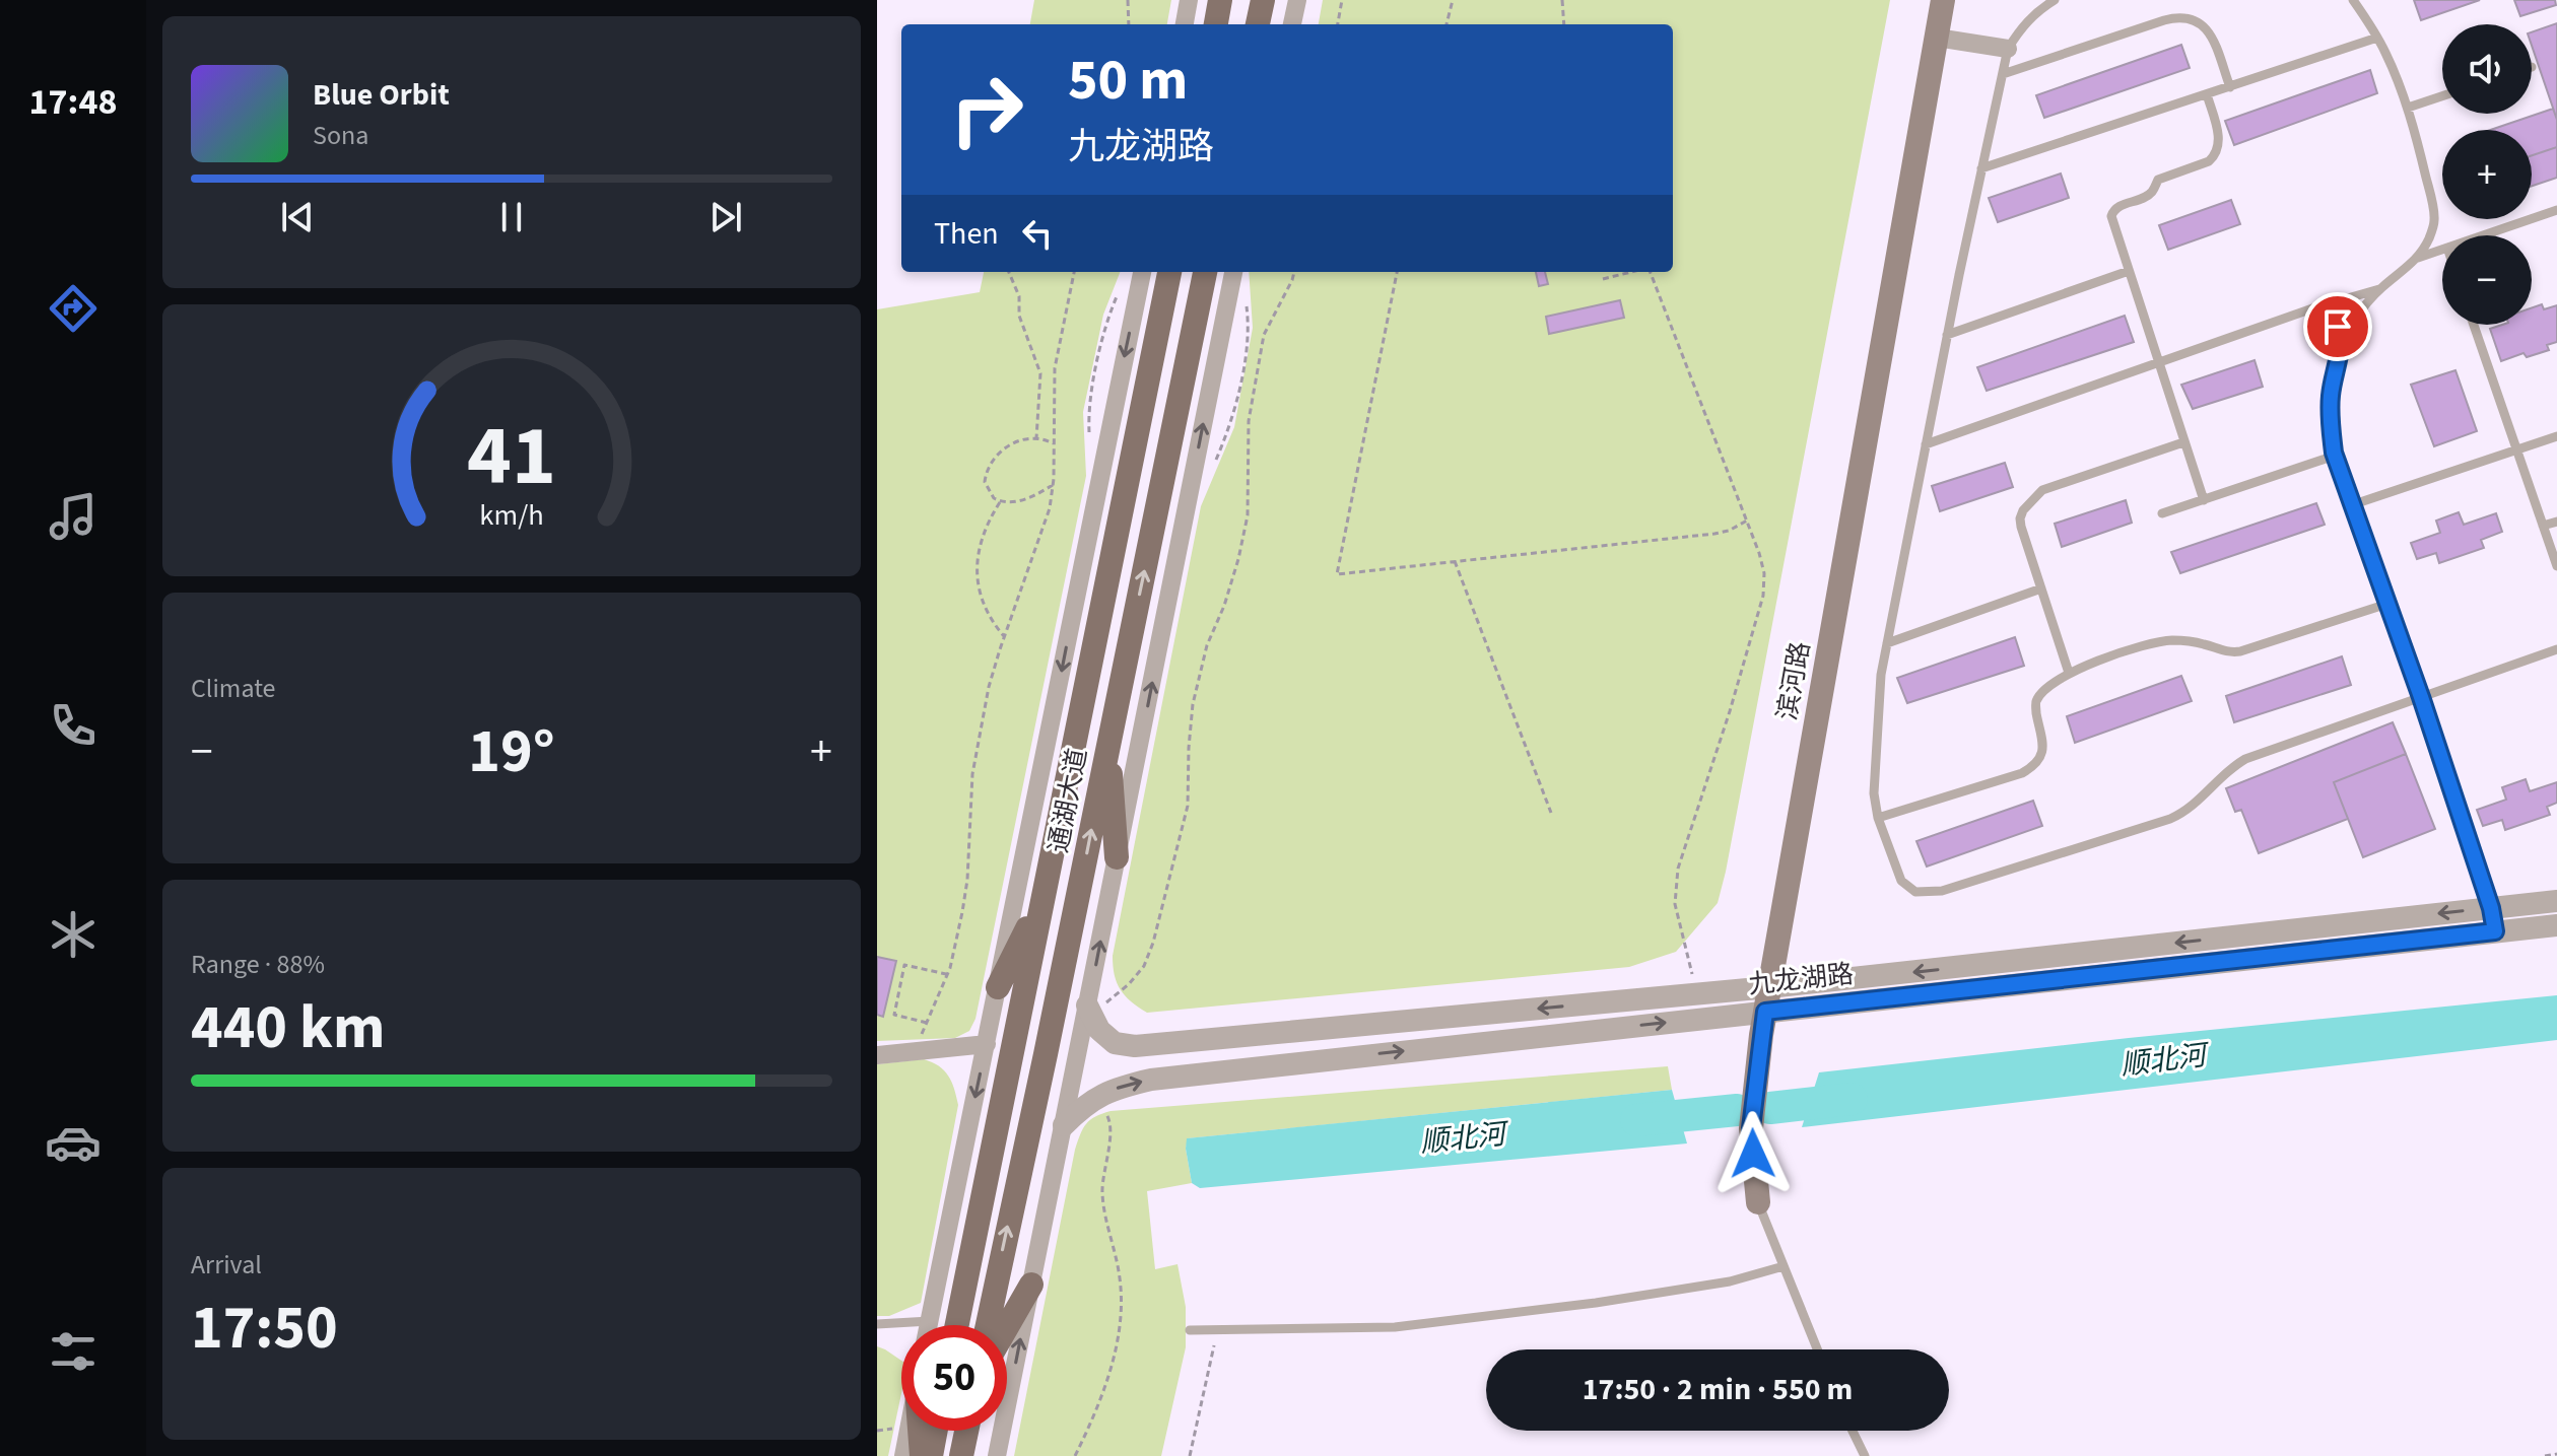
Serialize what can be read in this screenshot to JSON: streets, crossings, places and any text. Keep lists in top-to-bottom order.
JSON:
{
  "streets": {
    "main road": ["滨河路", "通湖大道"],
    "street": ["九龙湖路"]
  },
  "crossings": [
    ["滨河路", "九龙湖路"]
  ],
  "water": ["顺北河"],
  "page": {
    "tabs": "17:48",
    "map_buttons": ["+", "−"],
    "turn": ["50 m", "九龙湖路"],
    "song": ["Blue Orbit", "Sona"],
    "then": "Then",
    "tile": [
      "Climate",
      ["Range · 88%", "440 km"],
      ["Arrival", "17:50"]
    ],
    "heat": ["−", "19°", "+"],
    "limit": "50",
    "trip": "17:50 · 2 min · 550 m",
    "gauge": ["41", "km/h"]
  }
}
